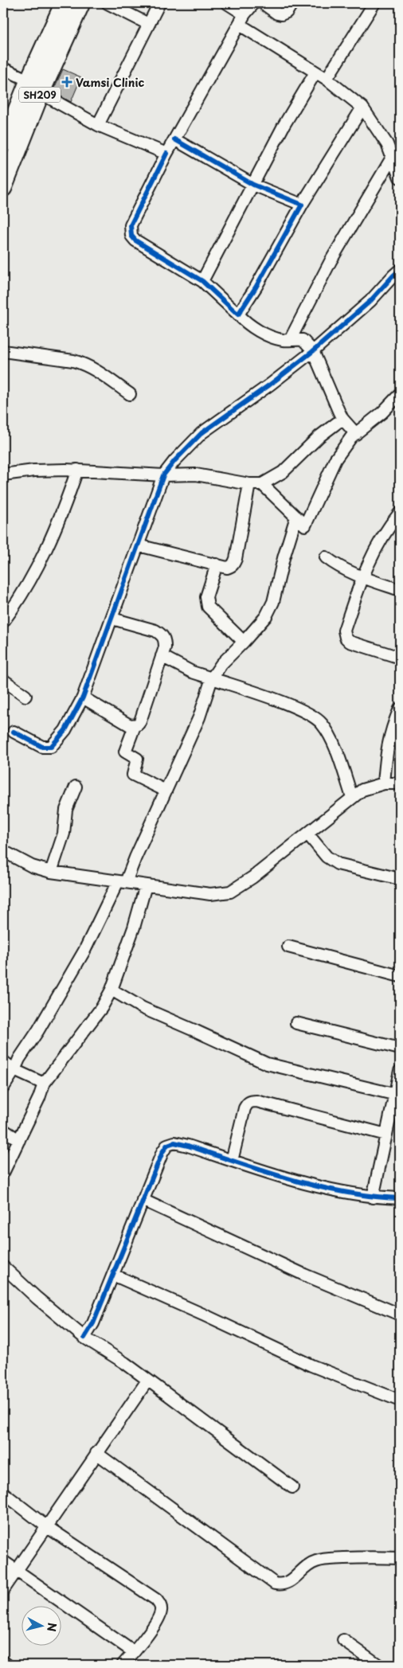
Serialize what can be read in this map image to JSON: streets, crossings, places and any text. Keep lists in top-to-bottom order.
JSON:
{
  "streets": {
    "main road": ["SH209"]
  },
  "places": {
    "health": ["Vamsi Clinic"]
  },
  "north": "right"
}
